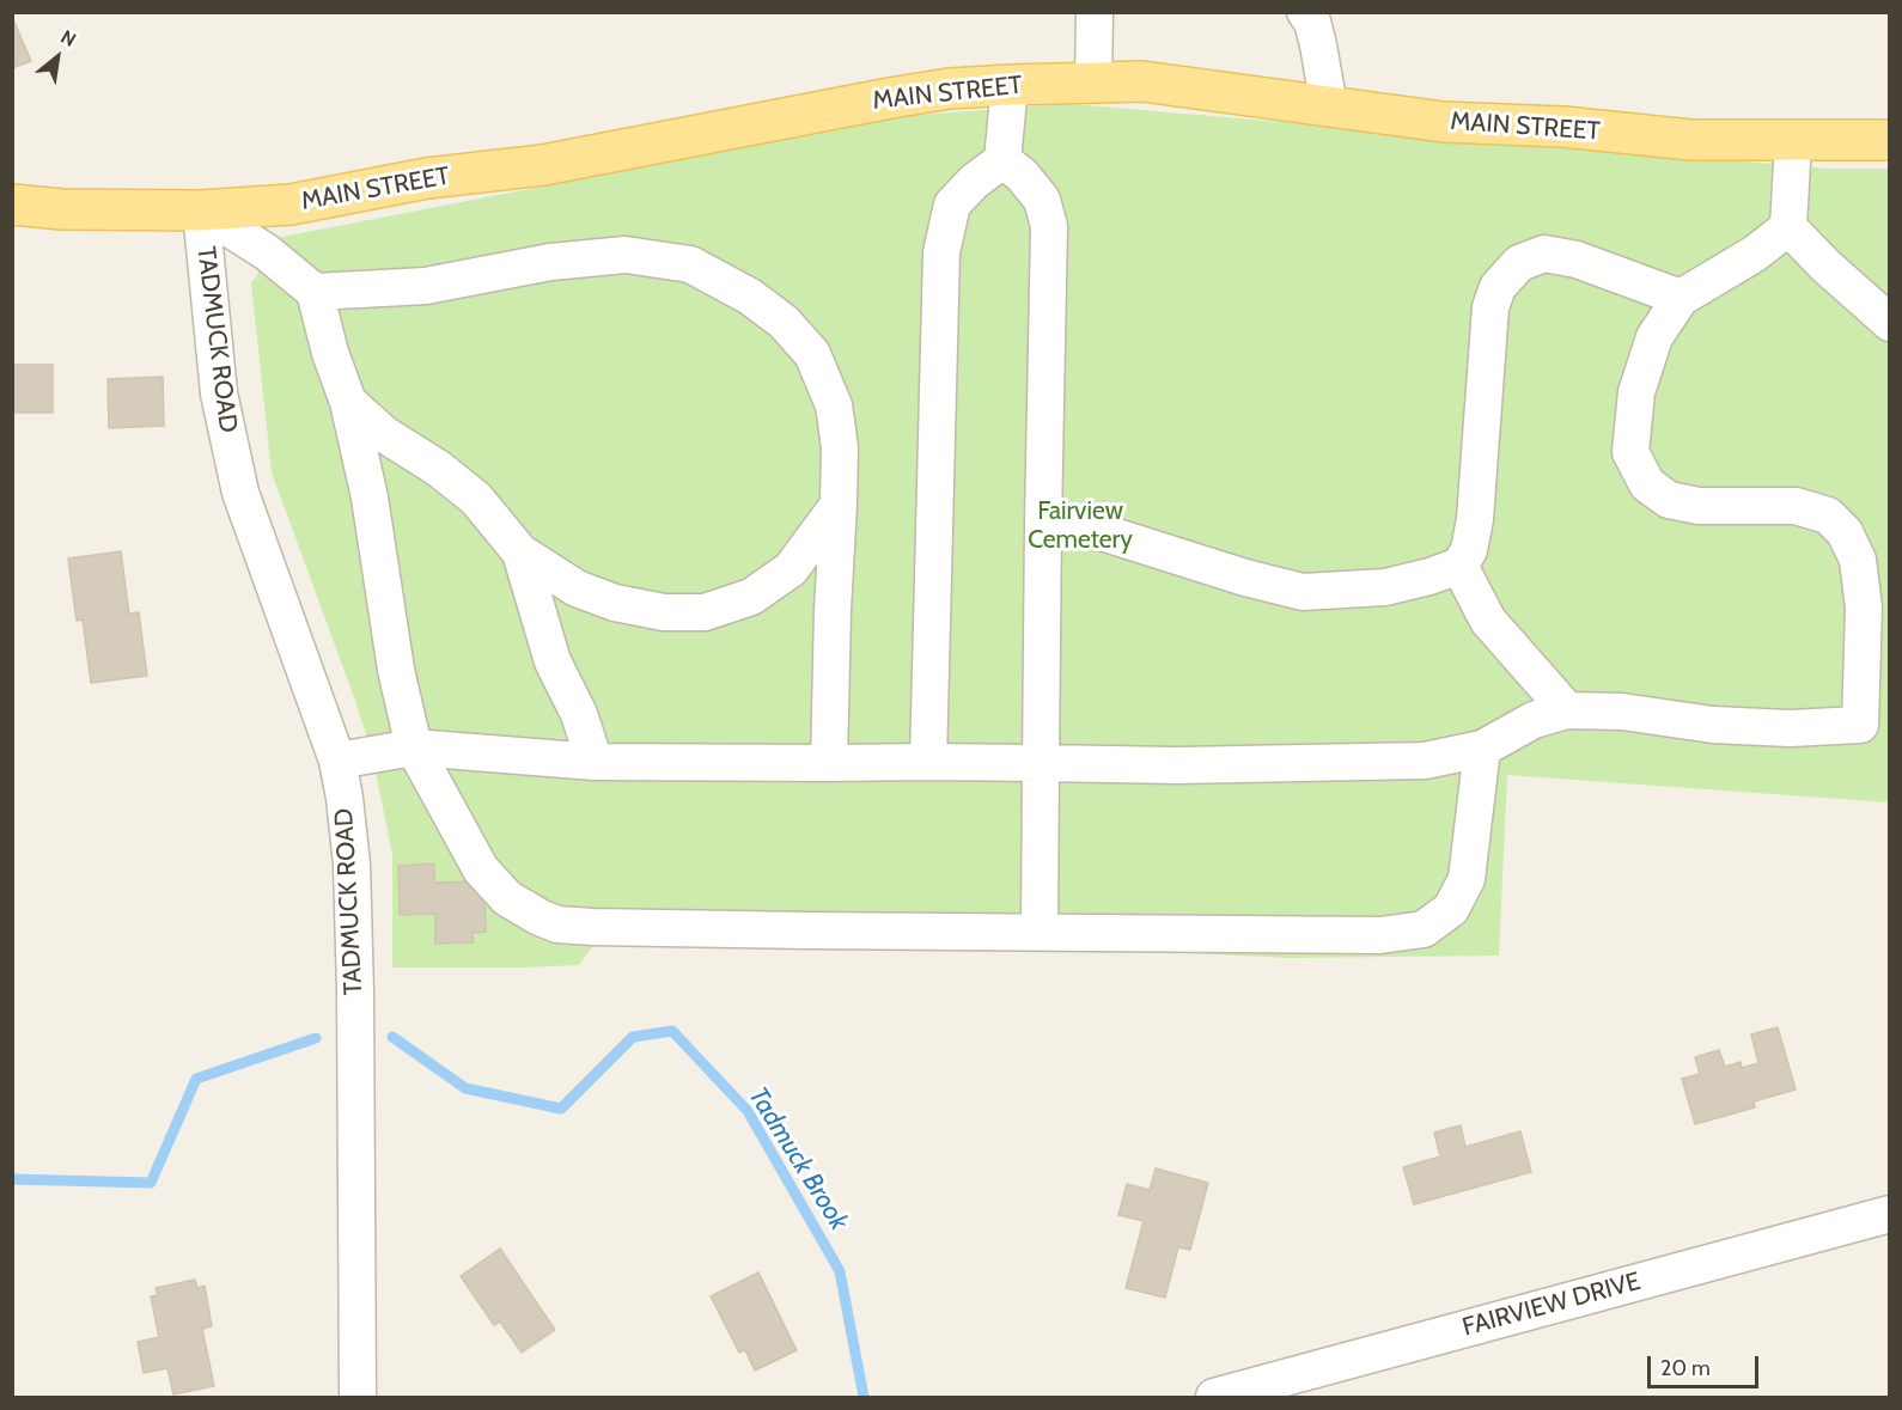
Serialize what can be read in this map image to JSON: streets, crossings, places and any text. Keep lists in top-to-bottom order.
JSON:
{
  "streets": {
    "main road": ["MAIN STREET"],
    "street": ["TADMUCK ROAD", "FAIRVIEW DRIVE"]
  },
  "crossings": [
    ["MAIN STREET", "TADMUCK ROAD"]
  ],
  "water": ["Tadmuck Brook"],
  "parks": ["Fairview Cemetery"],
  "scale_bar": "20 m",
  "north": "top right"
}
